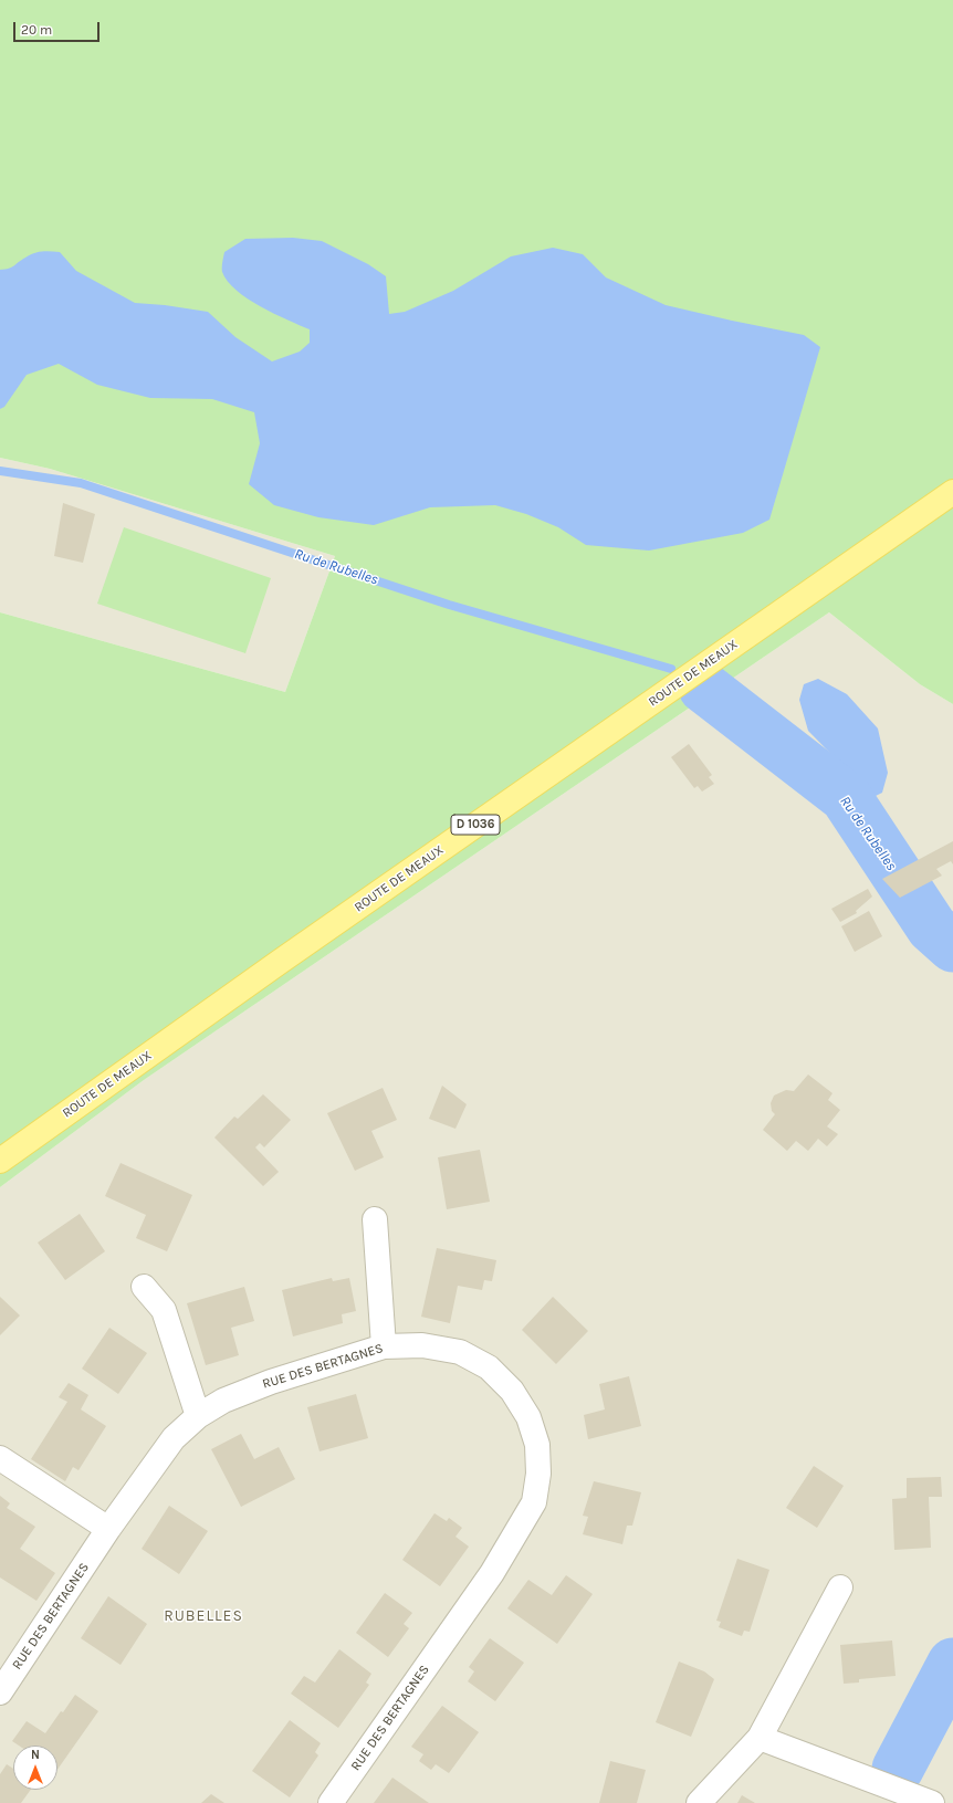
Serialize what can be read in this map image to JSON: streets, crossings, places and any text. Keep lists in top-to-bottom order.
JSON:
{
  "streets": {
    "main road": ["ROUTE DE MEAUX", "D 1036"],
    "street": ["RUE DES BERTAGNES"]
  },
  "districts": ["RUBELLES"],
  "water": ["Ru de Rubelles"],
  "scale_bar": "20 m",
  "north": "top"
}
